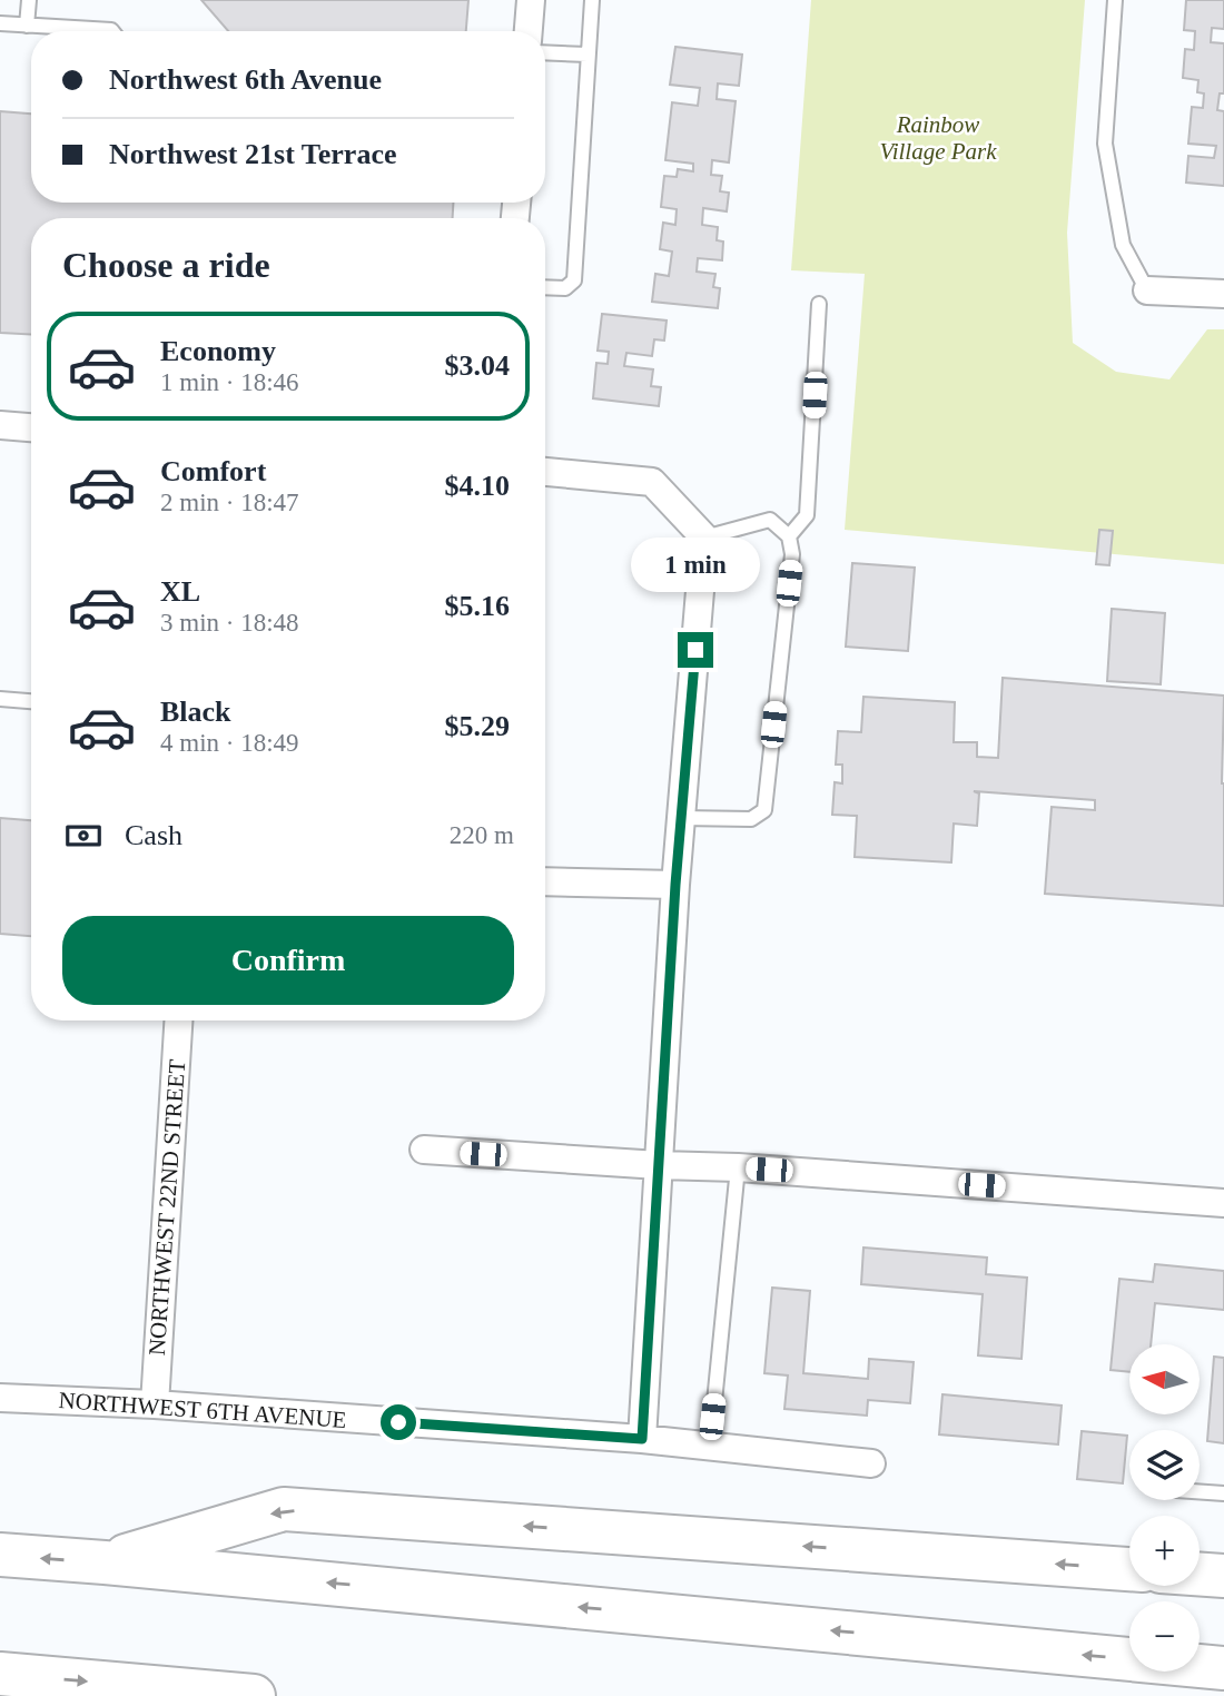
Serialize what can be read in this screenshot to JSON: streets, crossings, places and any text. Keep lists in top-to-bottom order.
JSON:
{
  "streets": {
    "street": ["NORTHWEST 22ND STREET", "NORTHWEST 6TH AVENUE"]
  },
  "crossings": [
    ["NORTHWEST 22ND STREET", "NORTHWEST 6TH AVENUE"]
  ],
  "parks": ["Rainbow Village Park"],
  "north": "left",
  "page": {
    "banner": ["Northwest 6th Avenue", "Northwest 21st Terrace"],
    "heading": "Choose a ride",
    "list": [
      {
        "name": "Economy",
        "note": "1 min · 18:46",
        "value": "$3.04"
      },
      {
        "name": "Comfort",
        "note": "2 min · 18:47",
        "value": "$4.10"
      },
      {
        "name": "XL",
        "note": "3 min · 18:48",
        "value": "$5.16"
      },
      {
        "name": "Black",
        "note": "4 min · 18:49",
        "value": "$5.29"
      }
    ],
    "bubble": "1 min",
    "pay": ["Cash", "220 m"],
    "buttons": "Confirm",
    "map_buttons": ["+", "−"]
  }
}
